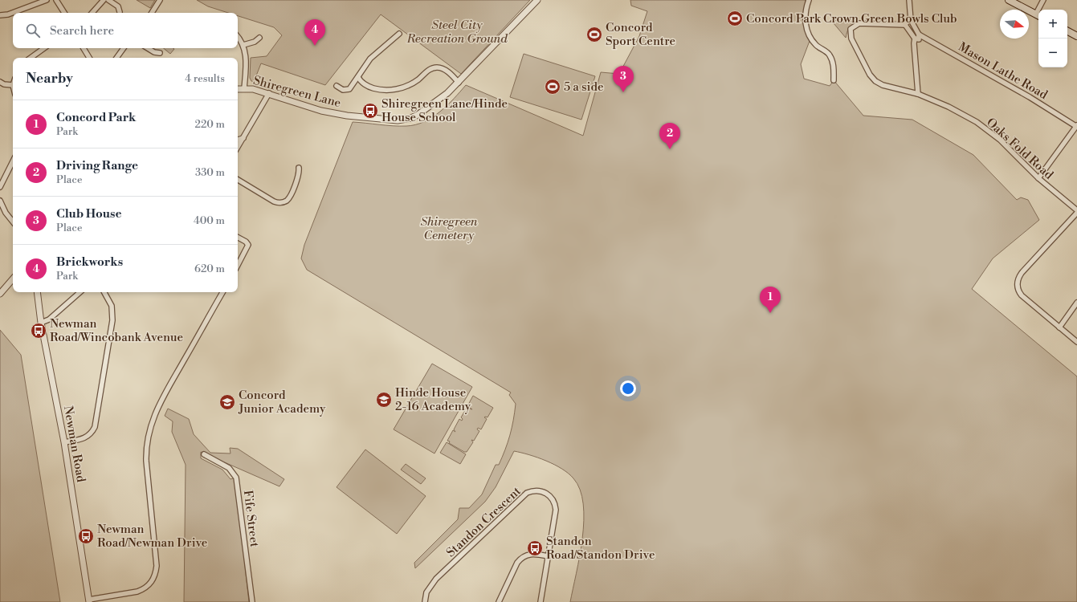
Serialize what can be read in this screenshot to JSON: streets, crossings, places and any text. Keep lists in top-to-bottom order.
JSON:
{
  "streets": {
    "street": [
      "Mason Lathe Road",
      "Shiregreen Lane",
      "Oaks Fold Road",
      "Newman Road",
      "Fife Street",
      "Standon Crescent"
    ]
  },
  "parks": ["Steel City Recreation Ground", "Shiregreen Cemetery"],
  "places": {
    "sports": ["Concord Park Crown Green Bowls Club", "Concord Sport Centre", "5 a side"],
    "bus stop": [
      "Shiregreen Lane/Hinde House School",
      "Newman Road/Wincobank Avenue",
      "Newman Road/Newman Drive",
      "Standon Road/Standon Drive"
    ],
    "school or university": ["Hinde House 2-16 Academy", "Concord Junior Academy"]
  },
  "north": "right",
  "page": {
    "map_buttons": ["+", "−"],
    "search": "Search here",
    "pins": [
      "4",
      "3",
      "2",
      "1"
    ],
    "heading": ["Nearby", "4 results"],
    "list": [
      {
        "mark": "1",
        "name": "Concord Park",
        "note": "Park",
        "value": "220 m"
      },
      {
        "mark": "2",
        "name": "Driving Range",
        "note": "Place",
        "value": "330 m"
      },
      {
        "mark": "3",
        "name": "Club House",
        "note": "Place",
        "value": "400 m"
      },
      {
        "mark": "4",
        "name": "Brickworks",
        "note": "Park",
        "value": "620 m"
      }
    ]
  }
}
